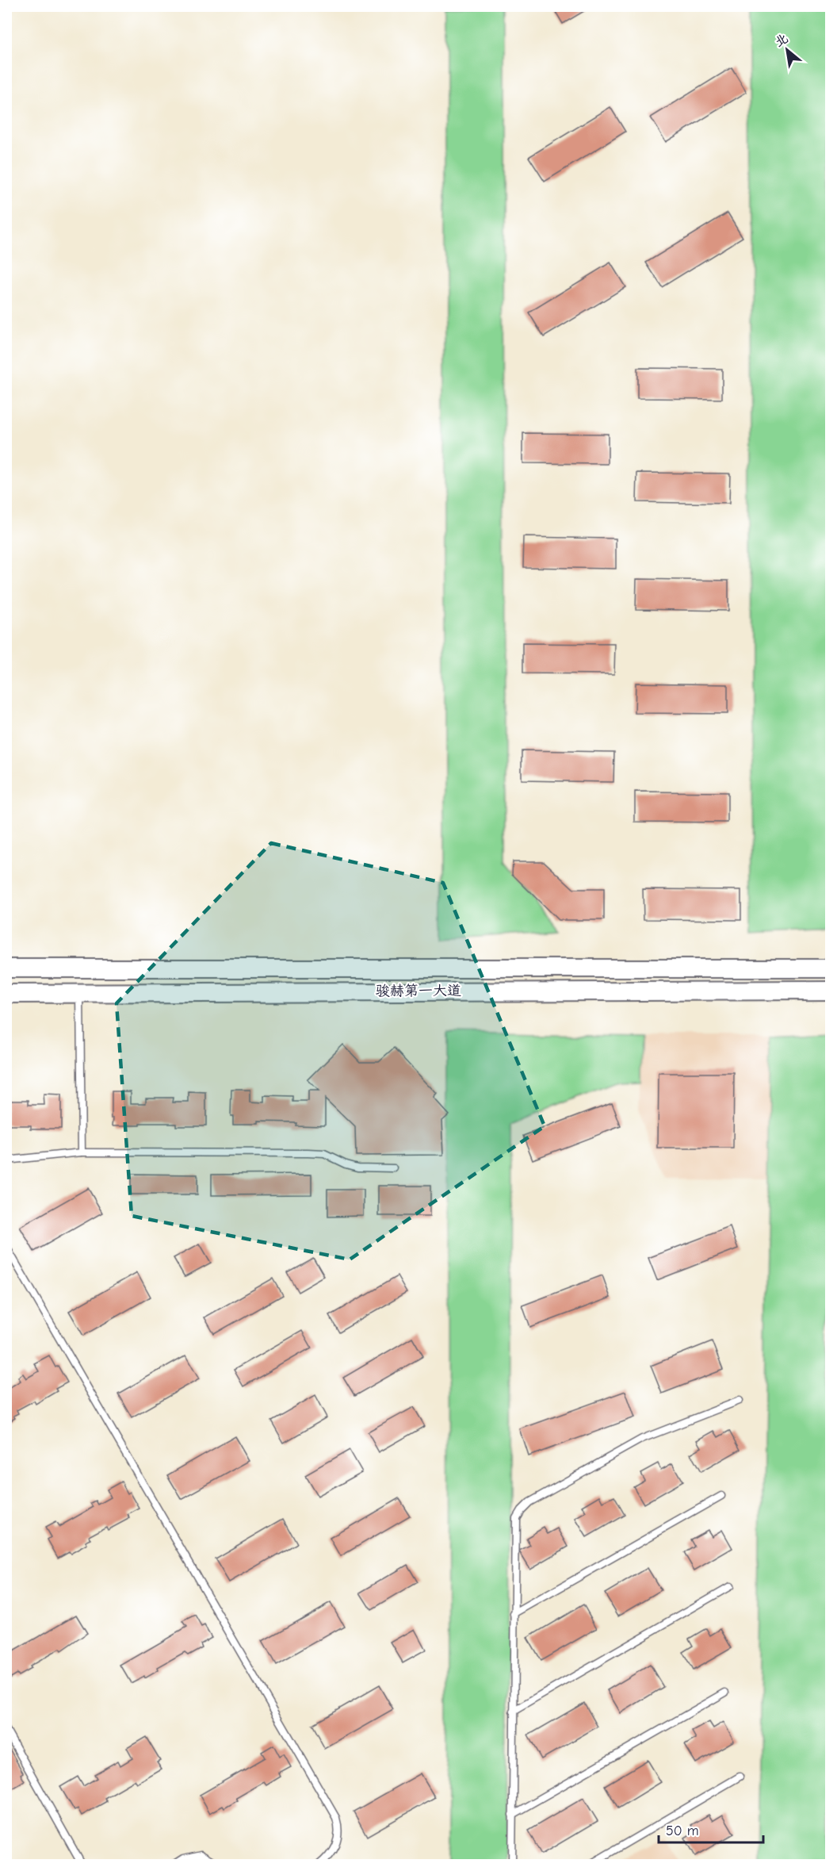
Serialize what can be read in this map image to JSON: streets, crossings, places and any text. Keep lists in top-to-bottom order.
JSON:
{
  "streets": {
    "main road": ["骏赫第一大道"]
  },
  "scale_bar": "50 m",
  "north": "top left"
}
